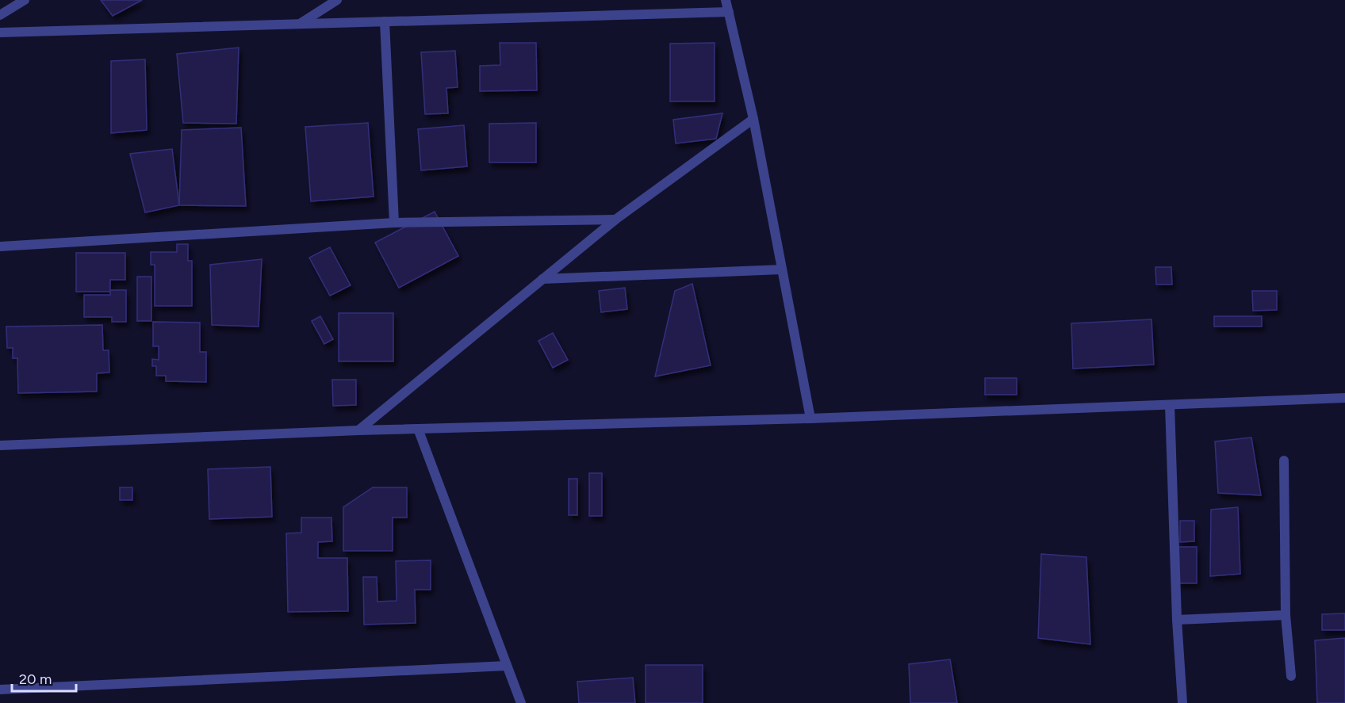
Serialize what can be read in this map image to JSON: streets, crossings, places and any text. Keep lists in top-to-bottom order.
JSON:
{
  "scale_bar": "20 m"
}
